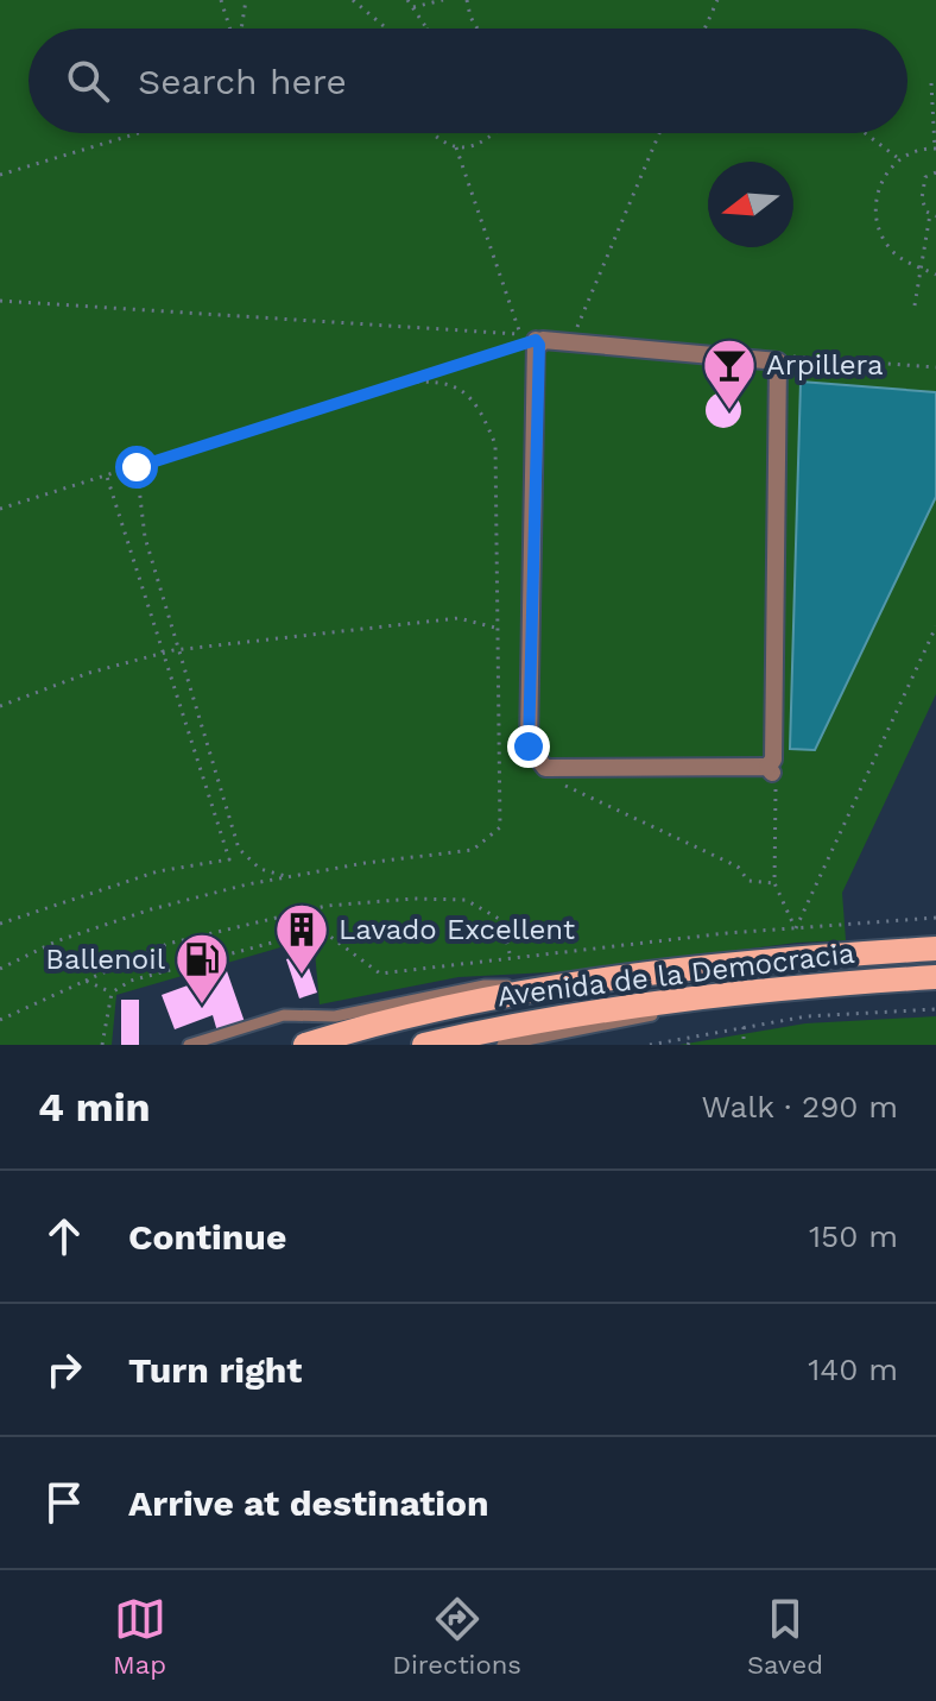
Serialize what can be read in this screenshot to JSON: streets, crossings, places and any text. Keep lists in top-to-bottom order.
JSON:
{
  "streets": {
    "main road": ["Avenida de la Democracia"]
  },
  "places": {
    "bar": ["Arpillera"],
    "building": ["Lavado Excellent"],
    "fuel station": ["Ballenoil"]
  },
  "north": "left",
  "page": {
    "search": "Search here",
    "heading": ["4 min", "Walk · 290 m"],
    "list": [
      ["Continue", "150 m"],
      ["Turn right", "140 m"],
      "Arrive at destination"
    ],
    "nav": ["Map", "Directions", "Saved"]
  }
}
